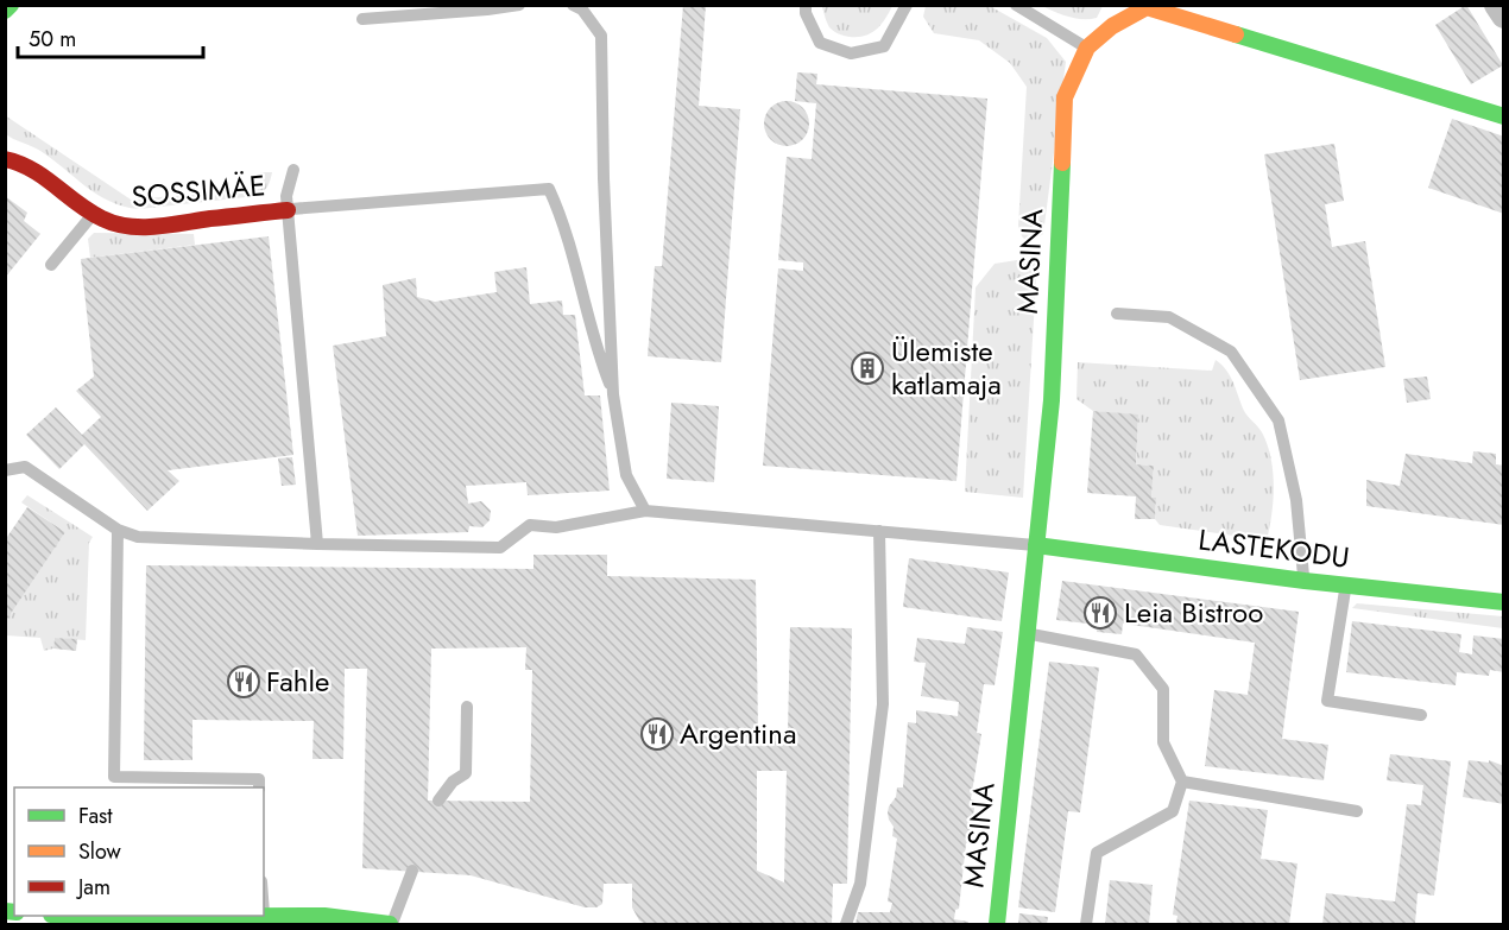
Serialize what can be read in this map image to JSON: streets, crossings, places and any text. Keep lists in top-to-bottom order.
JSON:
{
  "streets": {
    "main road": ["SOSSIMÄE", "MASINA", "LASTEKODU"]
  },
  "crossings": [
    ["MASINA", "LASTEKODU"]
  ],
  "places": {
    "building": ["Ülemiste katlamaja"],
    "restaurant": ["Leia Bistroo", "Fahle", "Argentina"]
  },
  "legend": ["Fast", "Slow", "Jam"],
  "scale_bar": "50 m"
}
